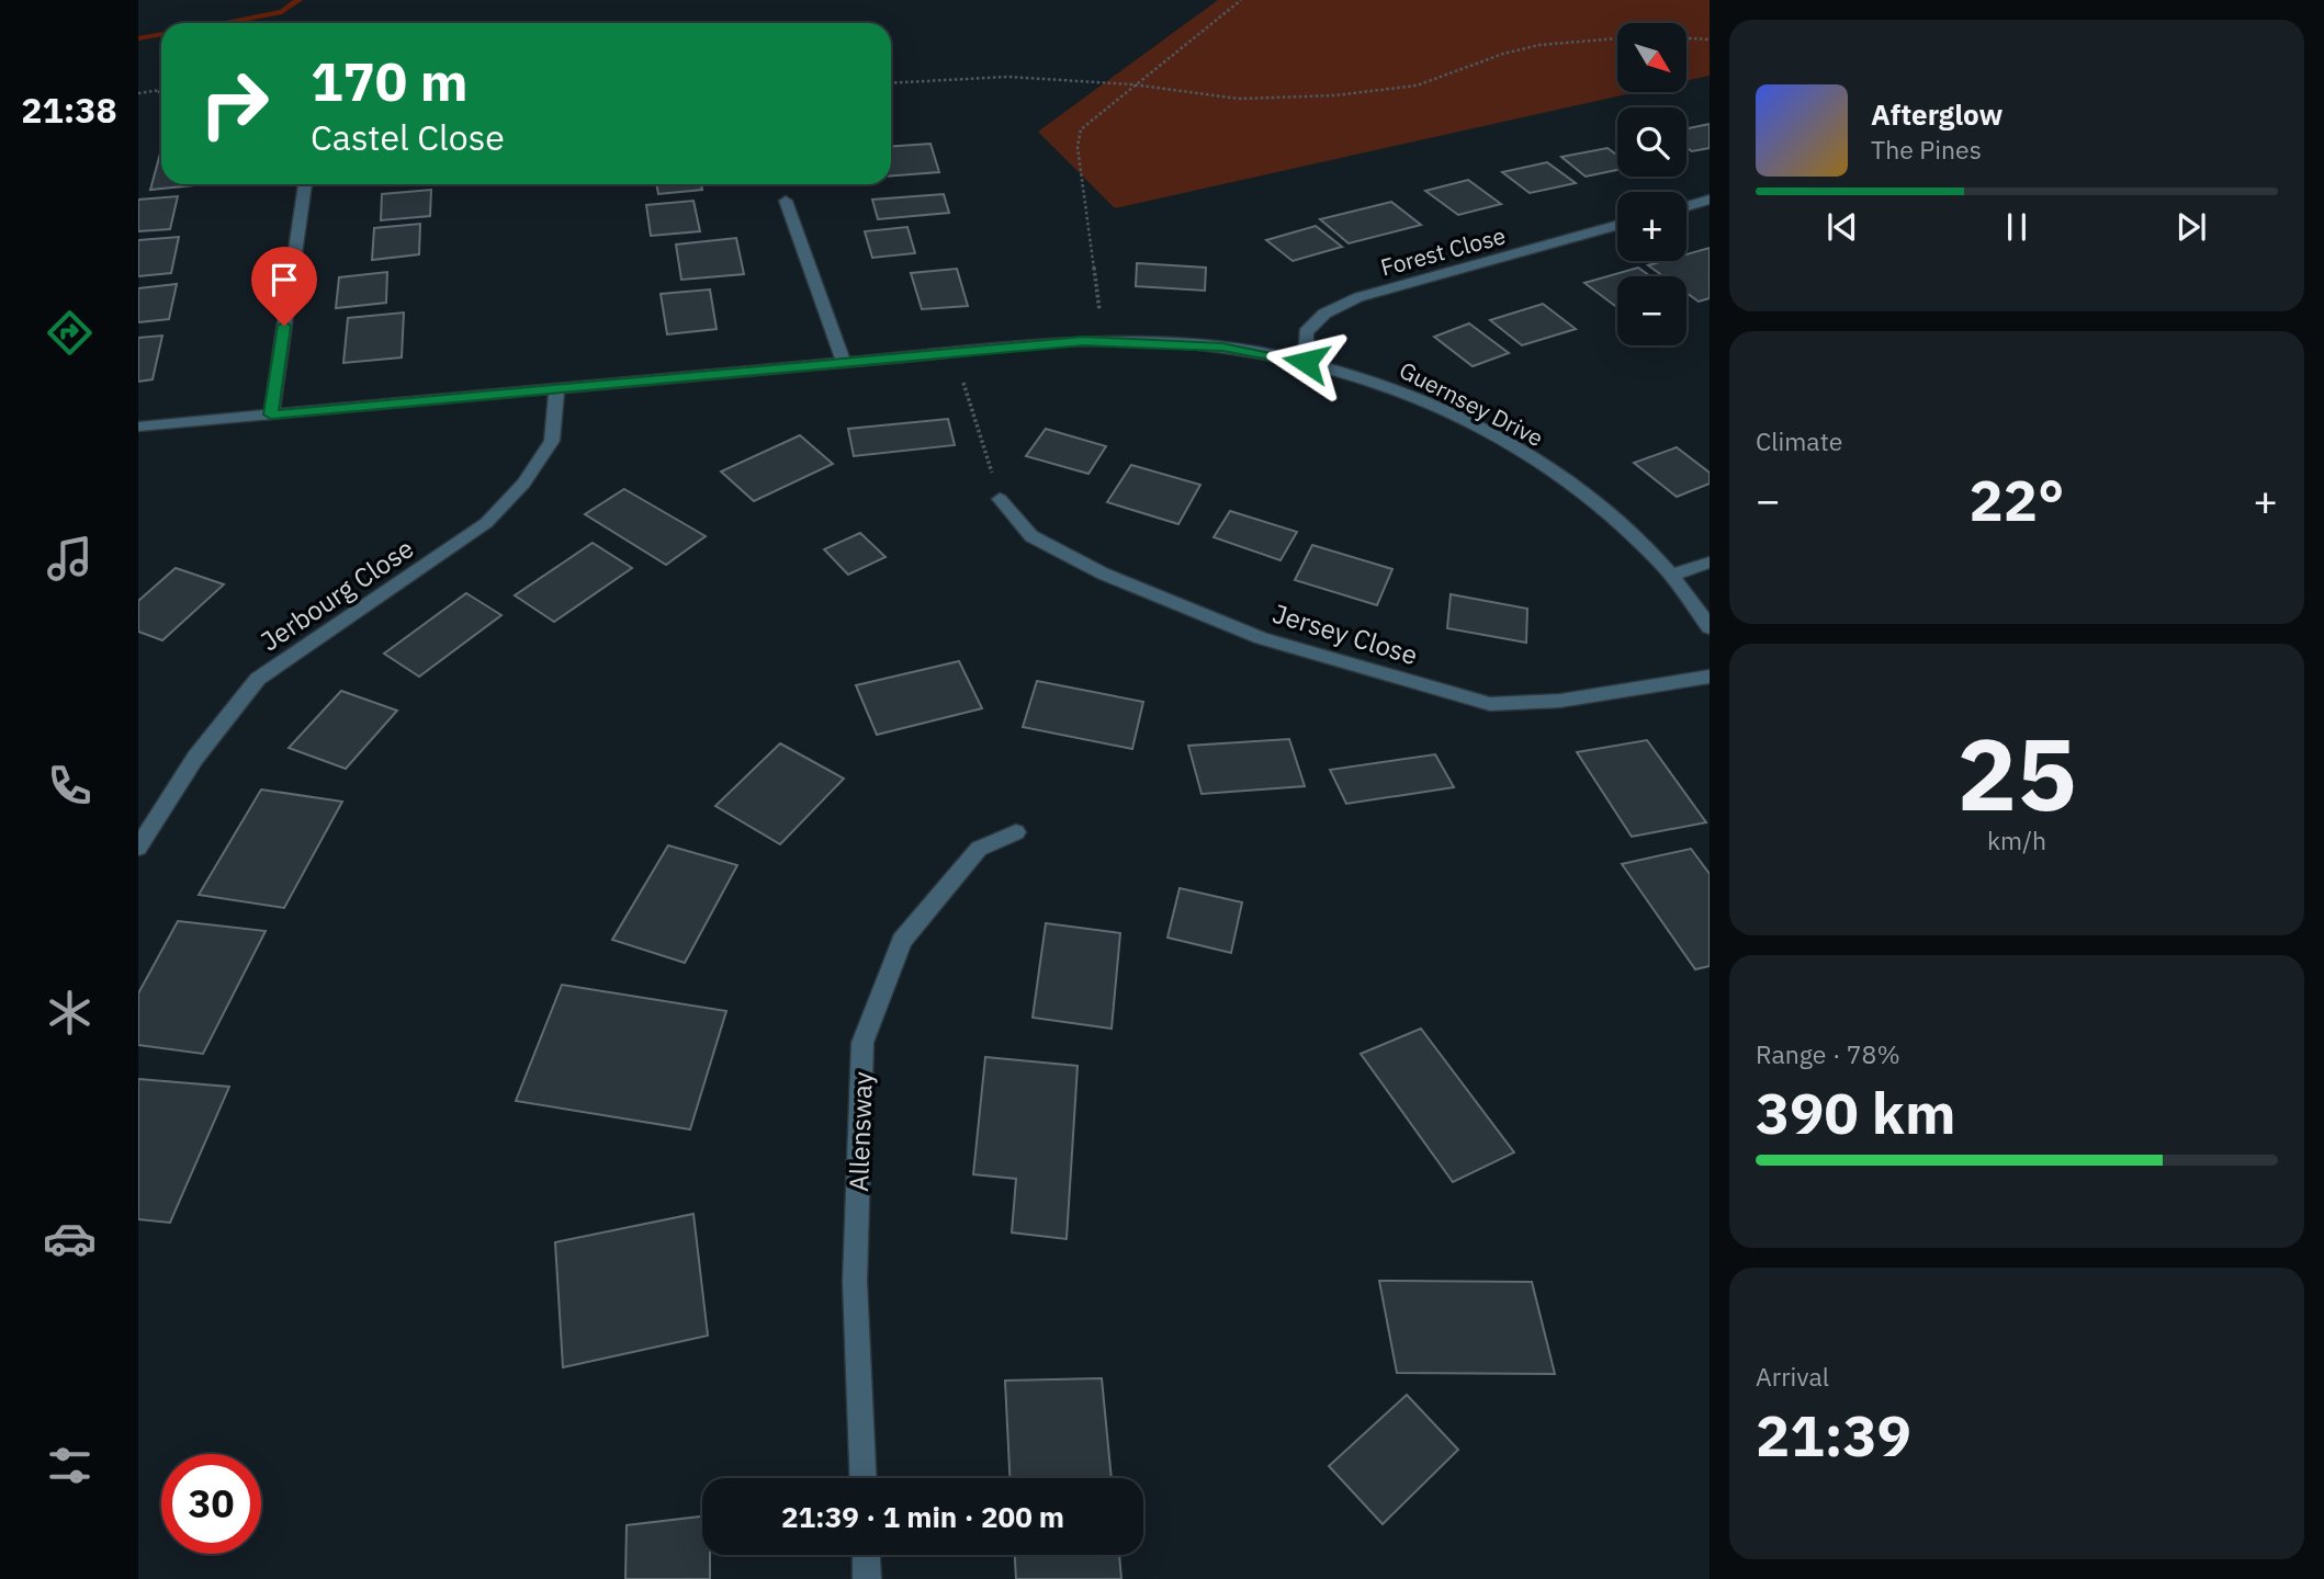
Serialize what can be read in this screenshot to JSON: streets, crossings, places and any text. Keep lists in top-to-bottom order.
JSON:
{
  "streets": {
    "street": [
      "Forest Close",
      "Guernsey Drive",
      "Jerbourg Close",
      "Jersey Close",
      "Allensway"
    ]
  },
  "crossings": [
    ["Forest Close", "Guernsey Drive"],
    ["Guernsey Drive", "Jerbourg Close"]
  ],
  "north": "bottom right",
  "page": {
    "tabs": "21:38",
    "map_buttons": ["+", "−"],
    "turn": ["170 m", "Castel Close"],
    "song": ["Afterglow", "The Pines"],
    "tile": [
      "Climate",
      ["25", "km/h"],
      ["Range · 78%", "390 km"],
      ["Arrival", "21:39"]
    ],
    "heat": ["−", "22°", "+"],
    "limit": "30",
    "trip": "21:39 · 1 min · 200 m"
  }
}
